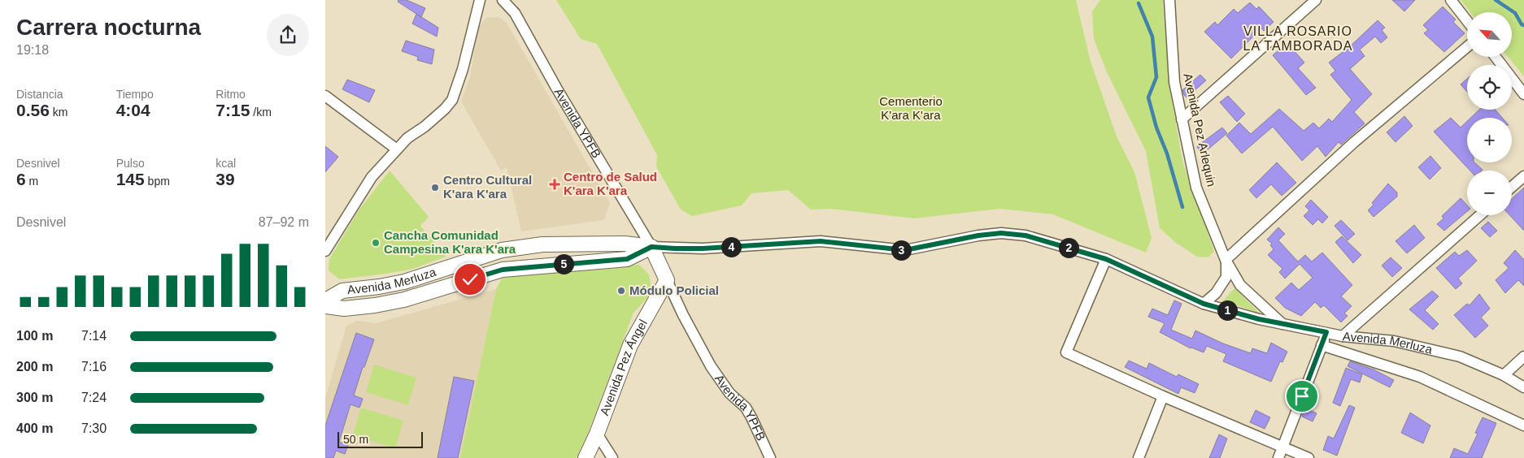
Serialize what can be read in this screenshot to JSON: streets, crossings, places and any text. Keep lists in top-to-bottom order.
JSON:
{
  "streets": {
    "street": [
      "Avenida YPFB",
      "Avenida Pez Arlequin",
      "Avenida Merluza",
      "Avenida Pez Ángel"
    ]
  },
  "crossings": [
    ["Avenida YPFB", "Avenida Merluza"],
    ["Avenida YPFB", "Avenida Pez Ángel"],
    ["Avenida Pez Arlequin", "Avenida Merluza"]
  ],
  "districts": ["VILLA ROSARIO LA TAMBORADA"],
  "parks": ["Cementerio K'ara K'ara"],
  "places": {
    "health": ["Centro de Salud K'ara K'ara"],
    "other": ["Centro Cultural K'ara K'ara", "Cancha Comunidad Campesina K'ara K'ara", "Módulo Policial"]
  },
  "scale_bar": "50 m",
  "north": "top left",
  "page": {
    "heading": ["Carrera nocturna", "19:18"],
    "map_buttons": ["+", "−"],
    "stats": [
      ["Distancia", "0.56 km"],
      ["Tiempo", "4:04"],
      ["Ritmo", "7:15 /km"],
      ["Desnivel", "6 m"],
      ["Pulso", "145 bpm"],
      ["kcal", "39"]
    ],
    "chart": ["Desnivel", "87–92 m"],
    "pins": [
      "4",
      "2",
      "3",
      "5",
      "1"
    ],
    "list": [
      {
        "name": "100 m",
        "note": "7:14"
      },
      {
        "name": "200 m",
        "note": "7:16"
      },
      {
        "name": "300 m",
        "note": "7:24"
      },
      {
        "name": "400 m",
        "note": "7:30"
      }
    ],
    "scale": "50 m"
  }
}
